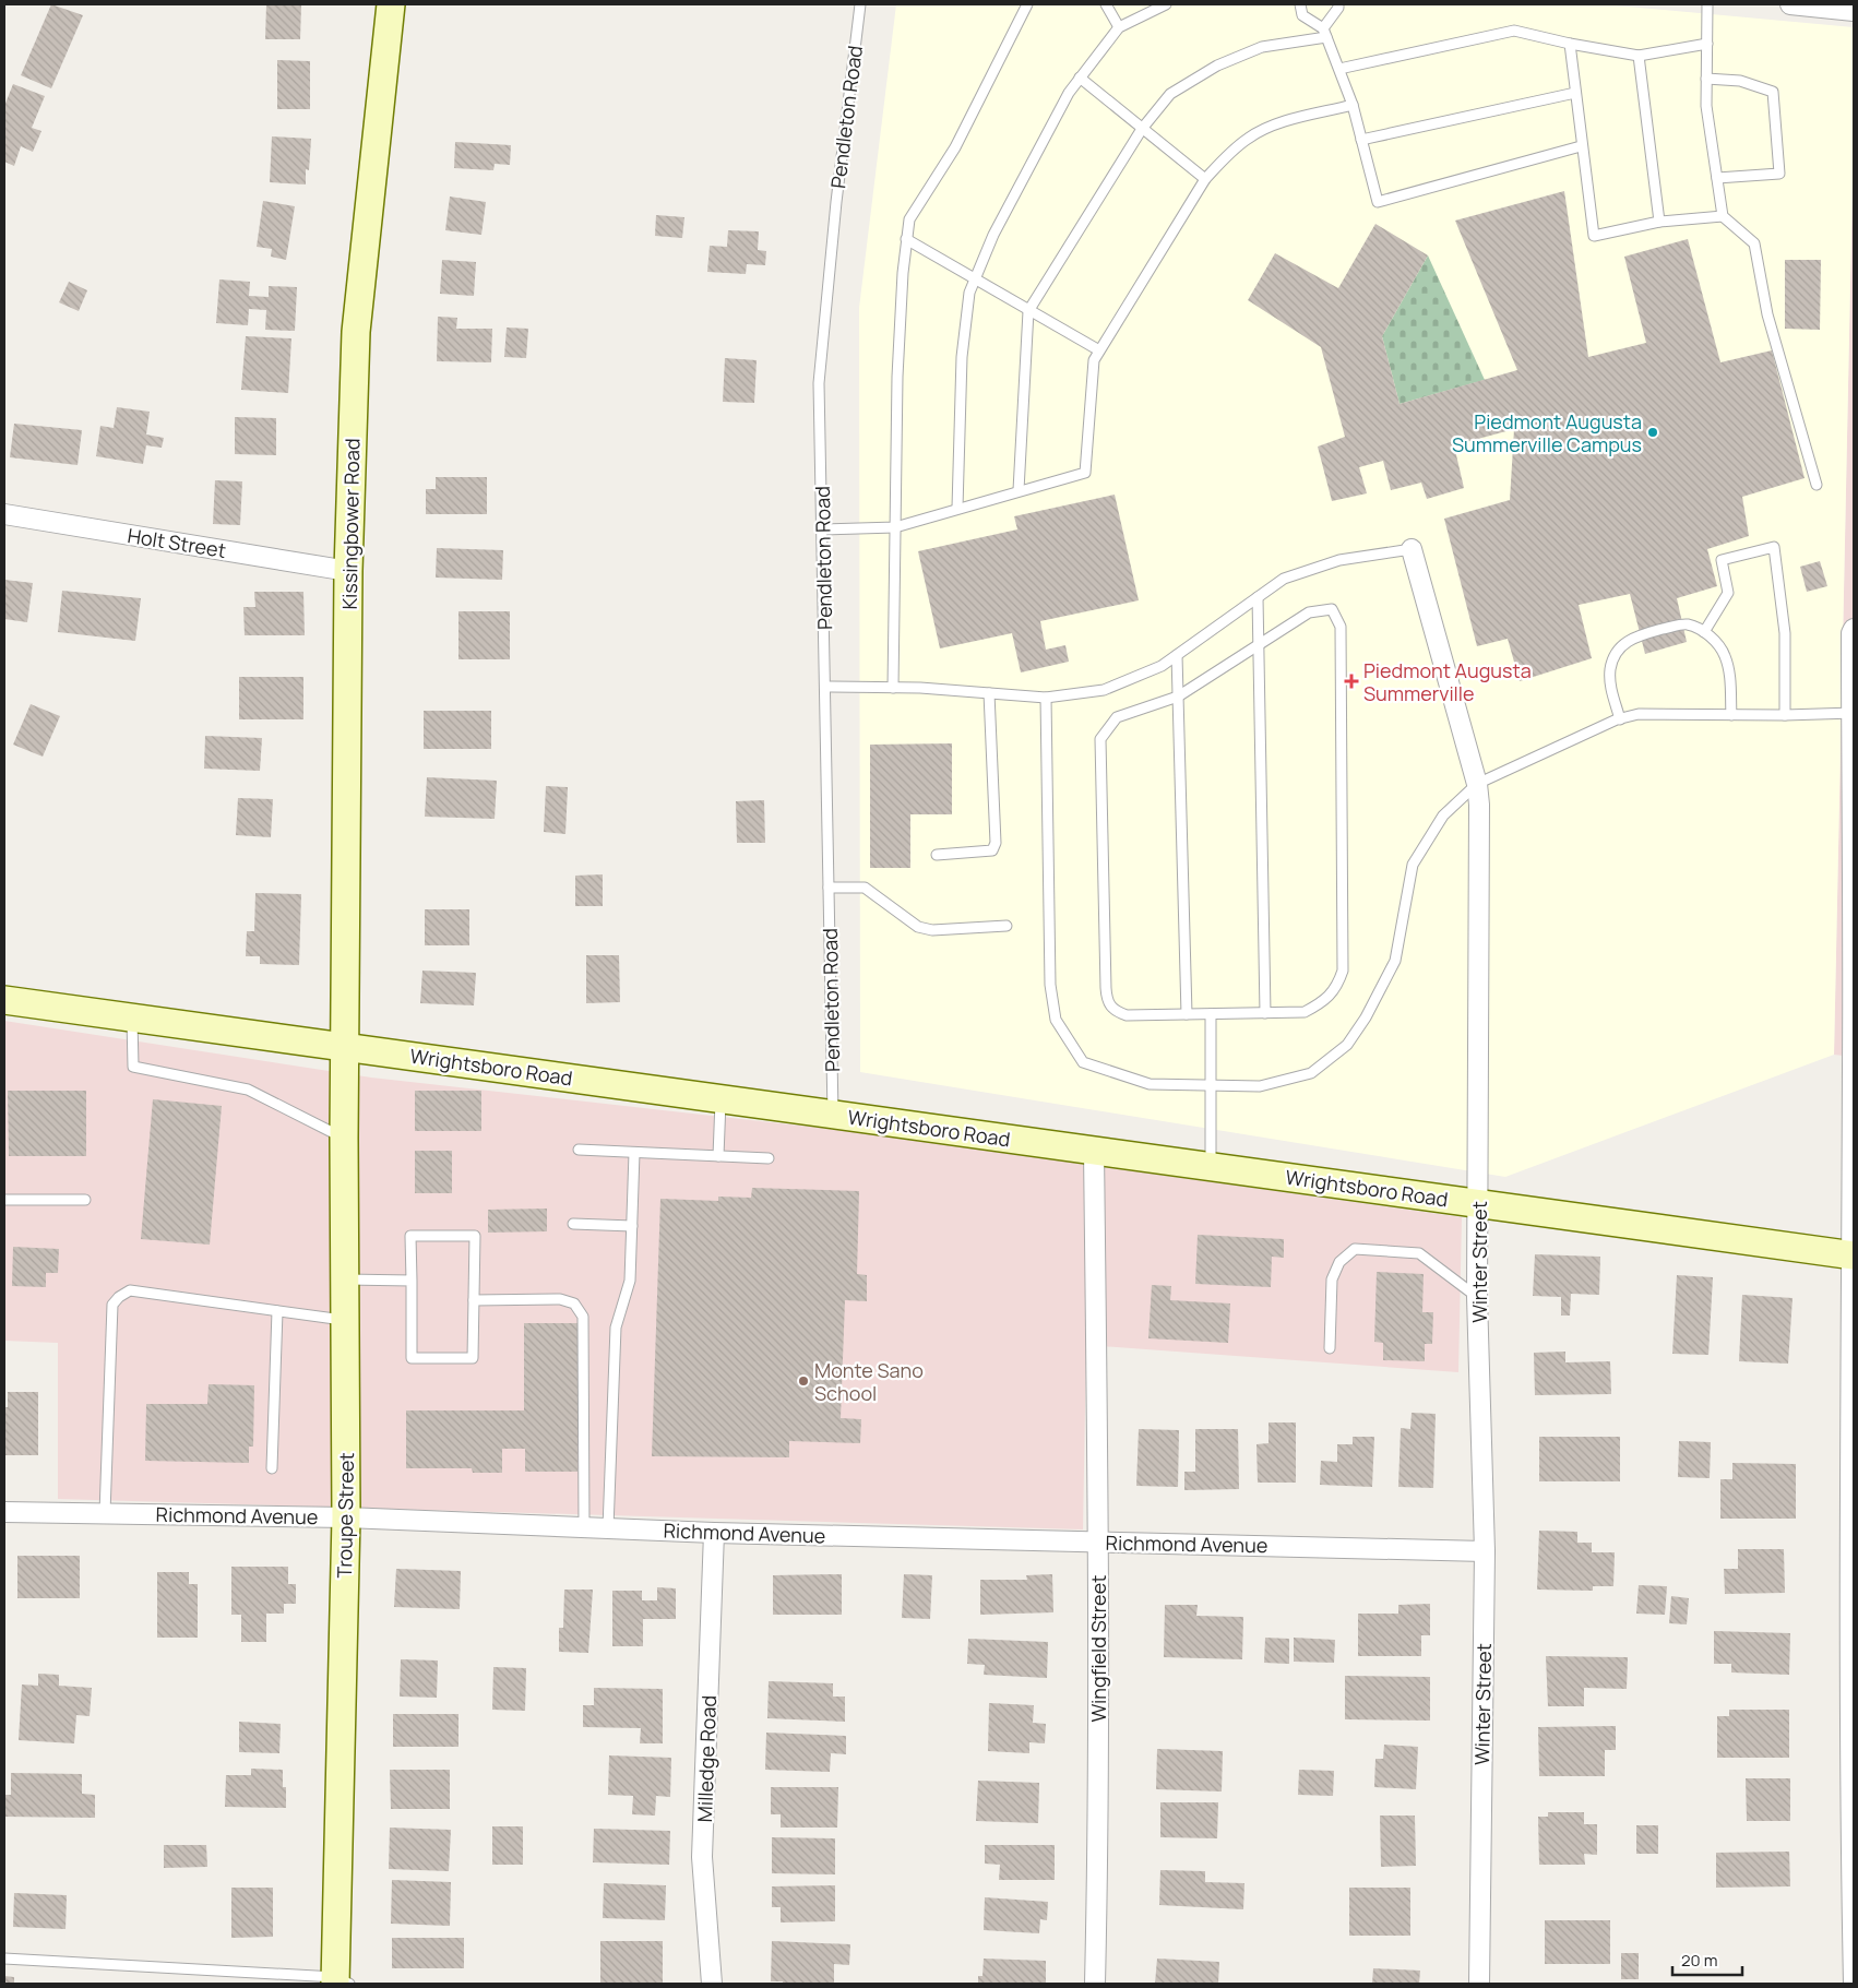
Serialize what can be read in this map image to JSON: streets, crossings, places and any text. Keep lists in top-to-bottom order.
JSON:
{
  "streets": {
    "street": [
      "Kissingbower Road",
      "Holt Street",
      "Wrightsboro Road",
      "Winter Street",
      "Richmond Avenue",
      "Troupe Street",
      "Wingfield Street",
      "Milledge Road"
    ],
    "lane": ["Pendleton Road"]
  },
  "crossings": [
    ["Pendleton Road", "Wrightsboro Road"],
    ["Kissingbower Road", "Holt Street"],
    ["Kissingbower Road", "Wrightsboro Road"],
    ["Kissingbower Road", "Troupe Street"],
    ["Wrightsboro Road", "Winter Street"],
    ["Wrightsboro Road", "Troupe Street"],
    ["Wrightsboro Road", "Wingfield Street"],
    ["Winter Street", "Richmond Avenue"],
    ["Richmond Avenue", "Troupe Street"],
    ["Richmond Avenue", "Wingfield Street"],
    ["Richmond Avenue", "Milledge Road"]
  ],
  "places": {
    "other": ["Piedmont Augusta Summerville Campus", "Monte Sano School"],
    "health": ["Piedmont Augusta Summerville"]
  },
  "scale_bar": "20 m"
}
